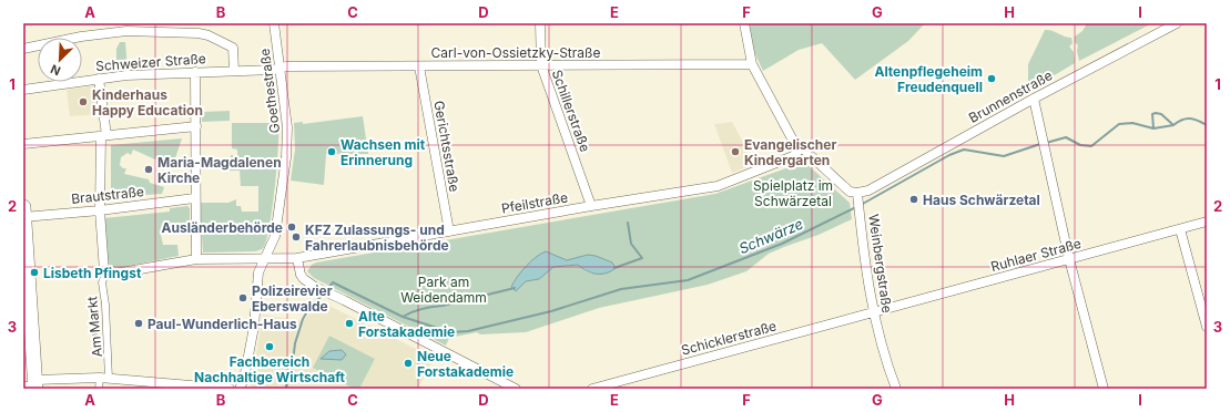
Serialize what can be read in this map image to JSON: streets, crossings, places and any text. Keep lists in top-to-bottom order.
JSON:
{
  "streets": {
    "street": [
      "Carl-von-Ossietzky-Straße",
      "Schweizer Straße",
      "Goethestraße",
      "Brunnenstraße",
      "Schillerstraße",
      "Gerichtsstraße",
      "Brautstraße",
      "Pfeilstraße",
      "Ruhlaer Straße",
      "Weinbergstraße",
      "Am Markt",
      "Schicklerstraße"
    ]
  },
  "crossings": [
    ["Carl-von-Ossietzky-Straße", "Schweizer Straße"],
    ["Carl-von-Ossietzky-Straße", "Goethestraße"],
    ["Carl-von-Ossietzky-Straße", "Schillerstraße"],
    ["Carl-von-Ossietzky-Straße", "Gerichtsstraße"],
    ["Schweizer Straße", "Goethestraße"],
    ["Goethestraße", "Pfeilstraße"],
    ["Brunnenstraße", "Weinbergstraße"],
    ["Schillerstraße", "Pfeilstraße"],
    ["Gerichtsstraße", "Pfeilstraße"],
    ["Pfeilstraße", "Am Markt"],
    ["Ruhlaer Straße", "Weinbergstraße"],
    ["Ruhlaer Straße", "Schicklerstraße"],
    ["Weinbergstraße", "Schicklerstraße"]
  ],
  "water": ["Schwärze"],
  "parks": ["Spielplatz im Schwärzetal", "Park am Weidendamm"],
  "places": [
    "Altenpflegeheim Freudenquell",
    "Kinderhaus Happy Education",
    "Wachsen mit Erinnerung",
    "Evangelischer Kindergarten",
    "Maria-Magdalenen Kirche",
    "Haus Schwärzetal",
    "Ausländerbehörde",
    "KFZ Zulassungs- und Fahrerlaubnisbehörde",
    "Lisbeth Pfingst",
    "Polizeirevier Eberswalde",
    "Paul-Wunderlich-Haus",
    "Alte Forstakademie",
    "Fachbereich Nachhaltige Wirtschaft",
    "Neue Forstakademie"
  ],
  "north": "bottom left",
  "grid": {
    "columns": [
      "A",
      "B",
      "C",
      "D",
      "E",
      "F",
      "G",
      "H",
      "I"
    ],
    "rows": ["1", "2", "3"]
  }
}
